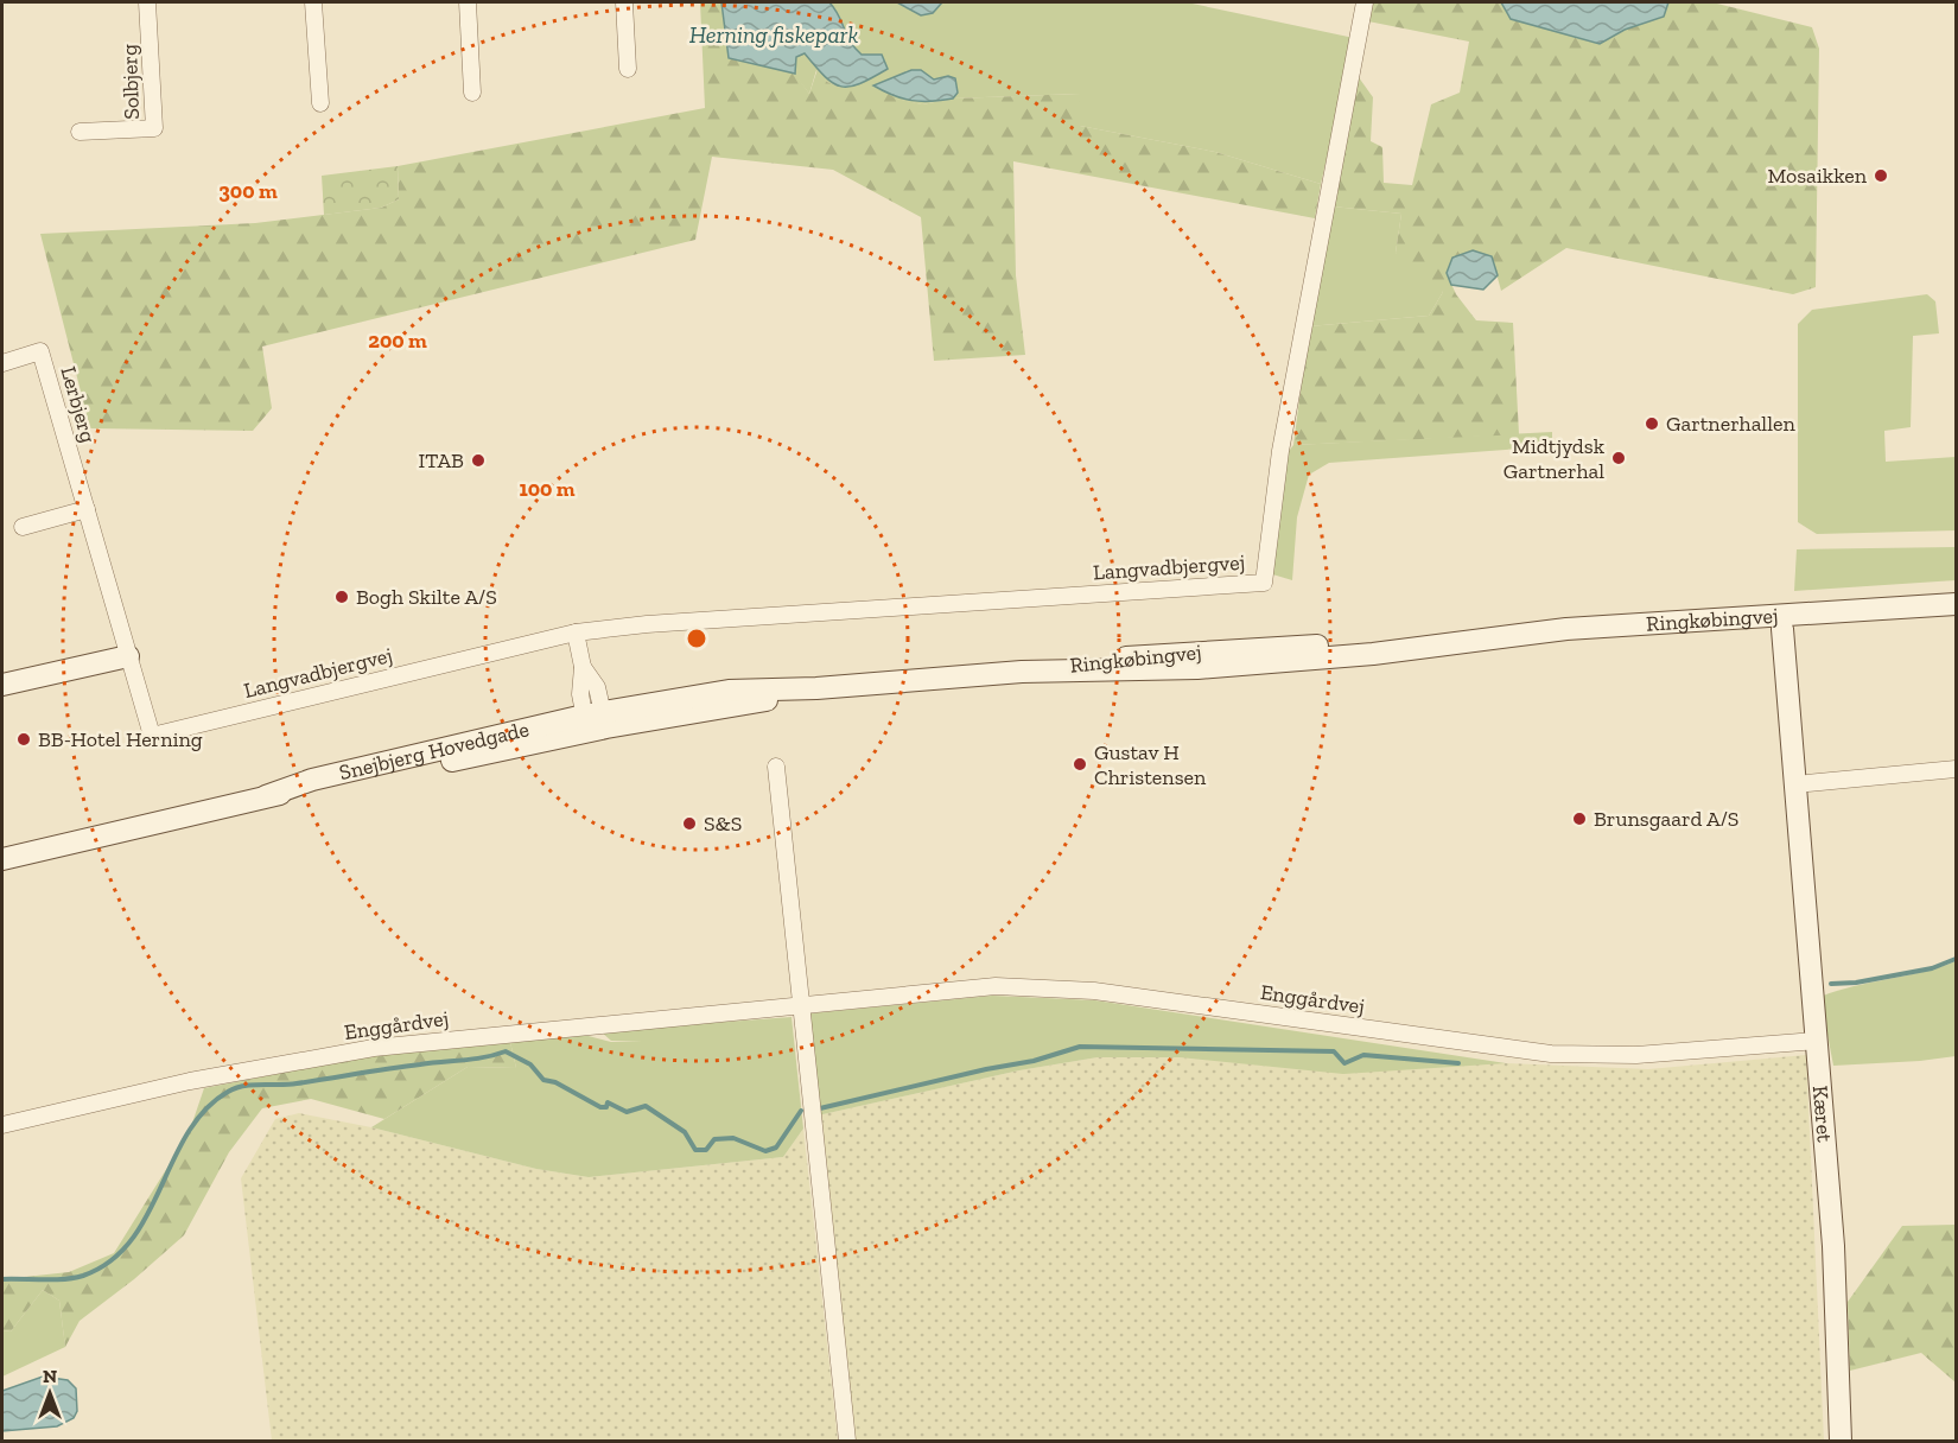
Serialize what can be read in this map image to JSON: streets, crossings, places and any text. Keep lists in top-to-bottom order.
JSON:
{
  "streets": {
    "street": [
      "Solbjerg",
      "Lerbjerg",
      "Langvadbjergvej",
      "Ringkøbingvej",
      "Snejbjerg Hovedgade",
      "Enggårdvej",
      "Kæret"
    ]
  },
  "crossings": [
    ["Lerbjerg", "Langvadbjergvej"],
    ["Ringkøbingvej", "Snejbjerg Hovedgade"],
    ["Ringkøbingvej", "Kæret"],
    ["Enggårdvej", "Kæret"]
  ],
  "water": ["Herning fiskepark"],
  "places": [
    "Mosaikken",
    "Gartnerhallen",
    "Midtjydsk Gartnerhal",
    "ITAB",
    "Bogh Skilte A/S",
    "BB-Hotel Herning",
    "Gustav H Christensen",
    "Brunsgaard A/S",
    "S&S"
  ],
  "north": "top",
  "rings": ["300 m", "200 m", "100 m"]
}
